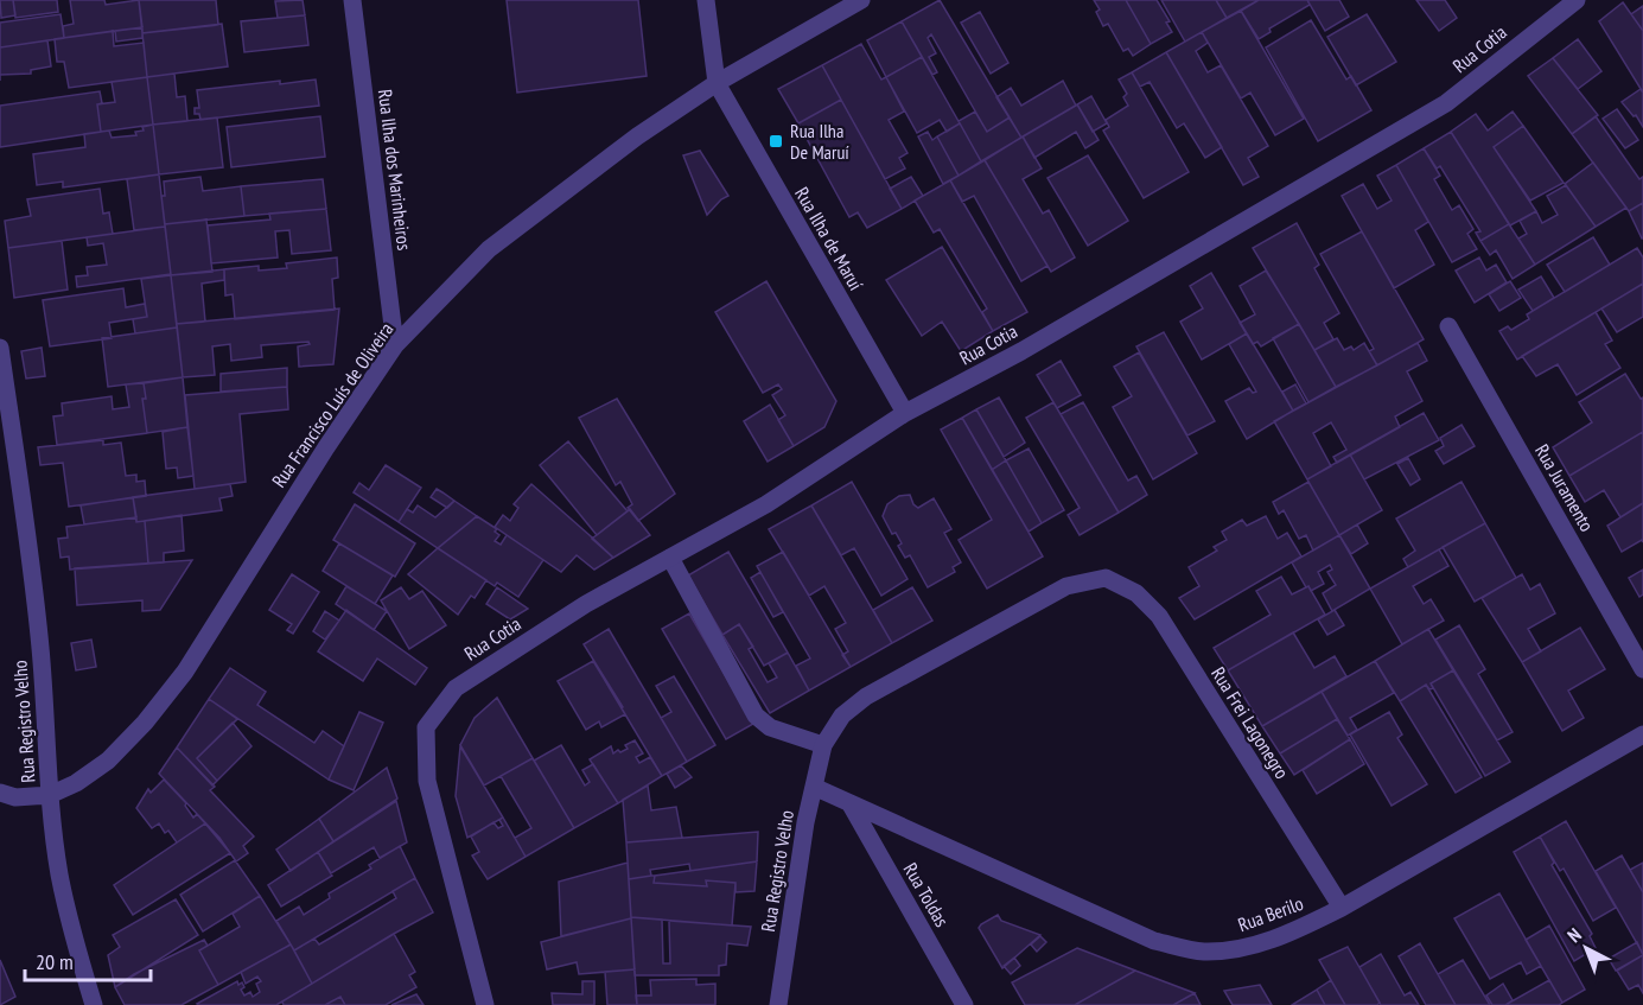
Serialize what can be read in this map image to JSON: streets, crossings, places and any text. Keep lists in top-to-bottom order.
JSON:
{
  "streets": {
    "street": [
      "Rua Cotia",
      "Rua Ilha dos Marinheiros",
      "Rua Ilha de Maruí",
      "Rua Francisco Luís de Oliveira",
      "Rua Juramento",
      "Rua Registro Velho",
      "Rua Frei Lagonegro",
      "Rua Toldas",
      "Rua Berilo"
    ]
  },
  "crossings": [
    ["Rua Cotia", "Rua Ilha de Maruí"],
    ["Rua Ilha dos Marinheiros", "Rua Francisco Luís de Oliveira"],
    ["Rua Ilha de Maruí", "Rua Francisco Luís de Oliveira"],
    ["Rua Francisco Luís de Oliveira", "Rua Registro Velho"],
    ["Rua Registro Velho", "Rua Frei Lagonegro"],
    ["Rua Registro Velho", "Rua Berilo"],
    ["Rua Frei Lagonegro", "Rua Berilo"],
    ["Rua Toldas", "Rua Berilo"]
  ],
  "places": {
    "transit": ["Rua Ilha De Maruí"]
  },
  "scale_bar": "20 m",
  "north": "top left"
}
